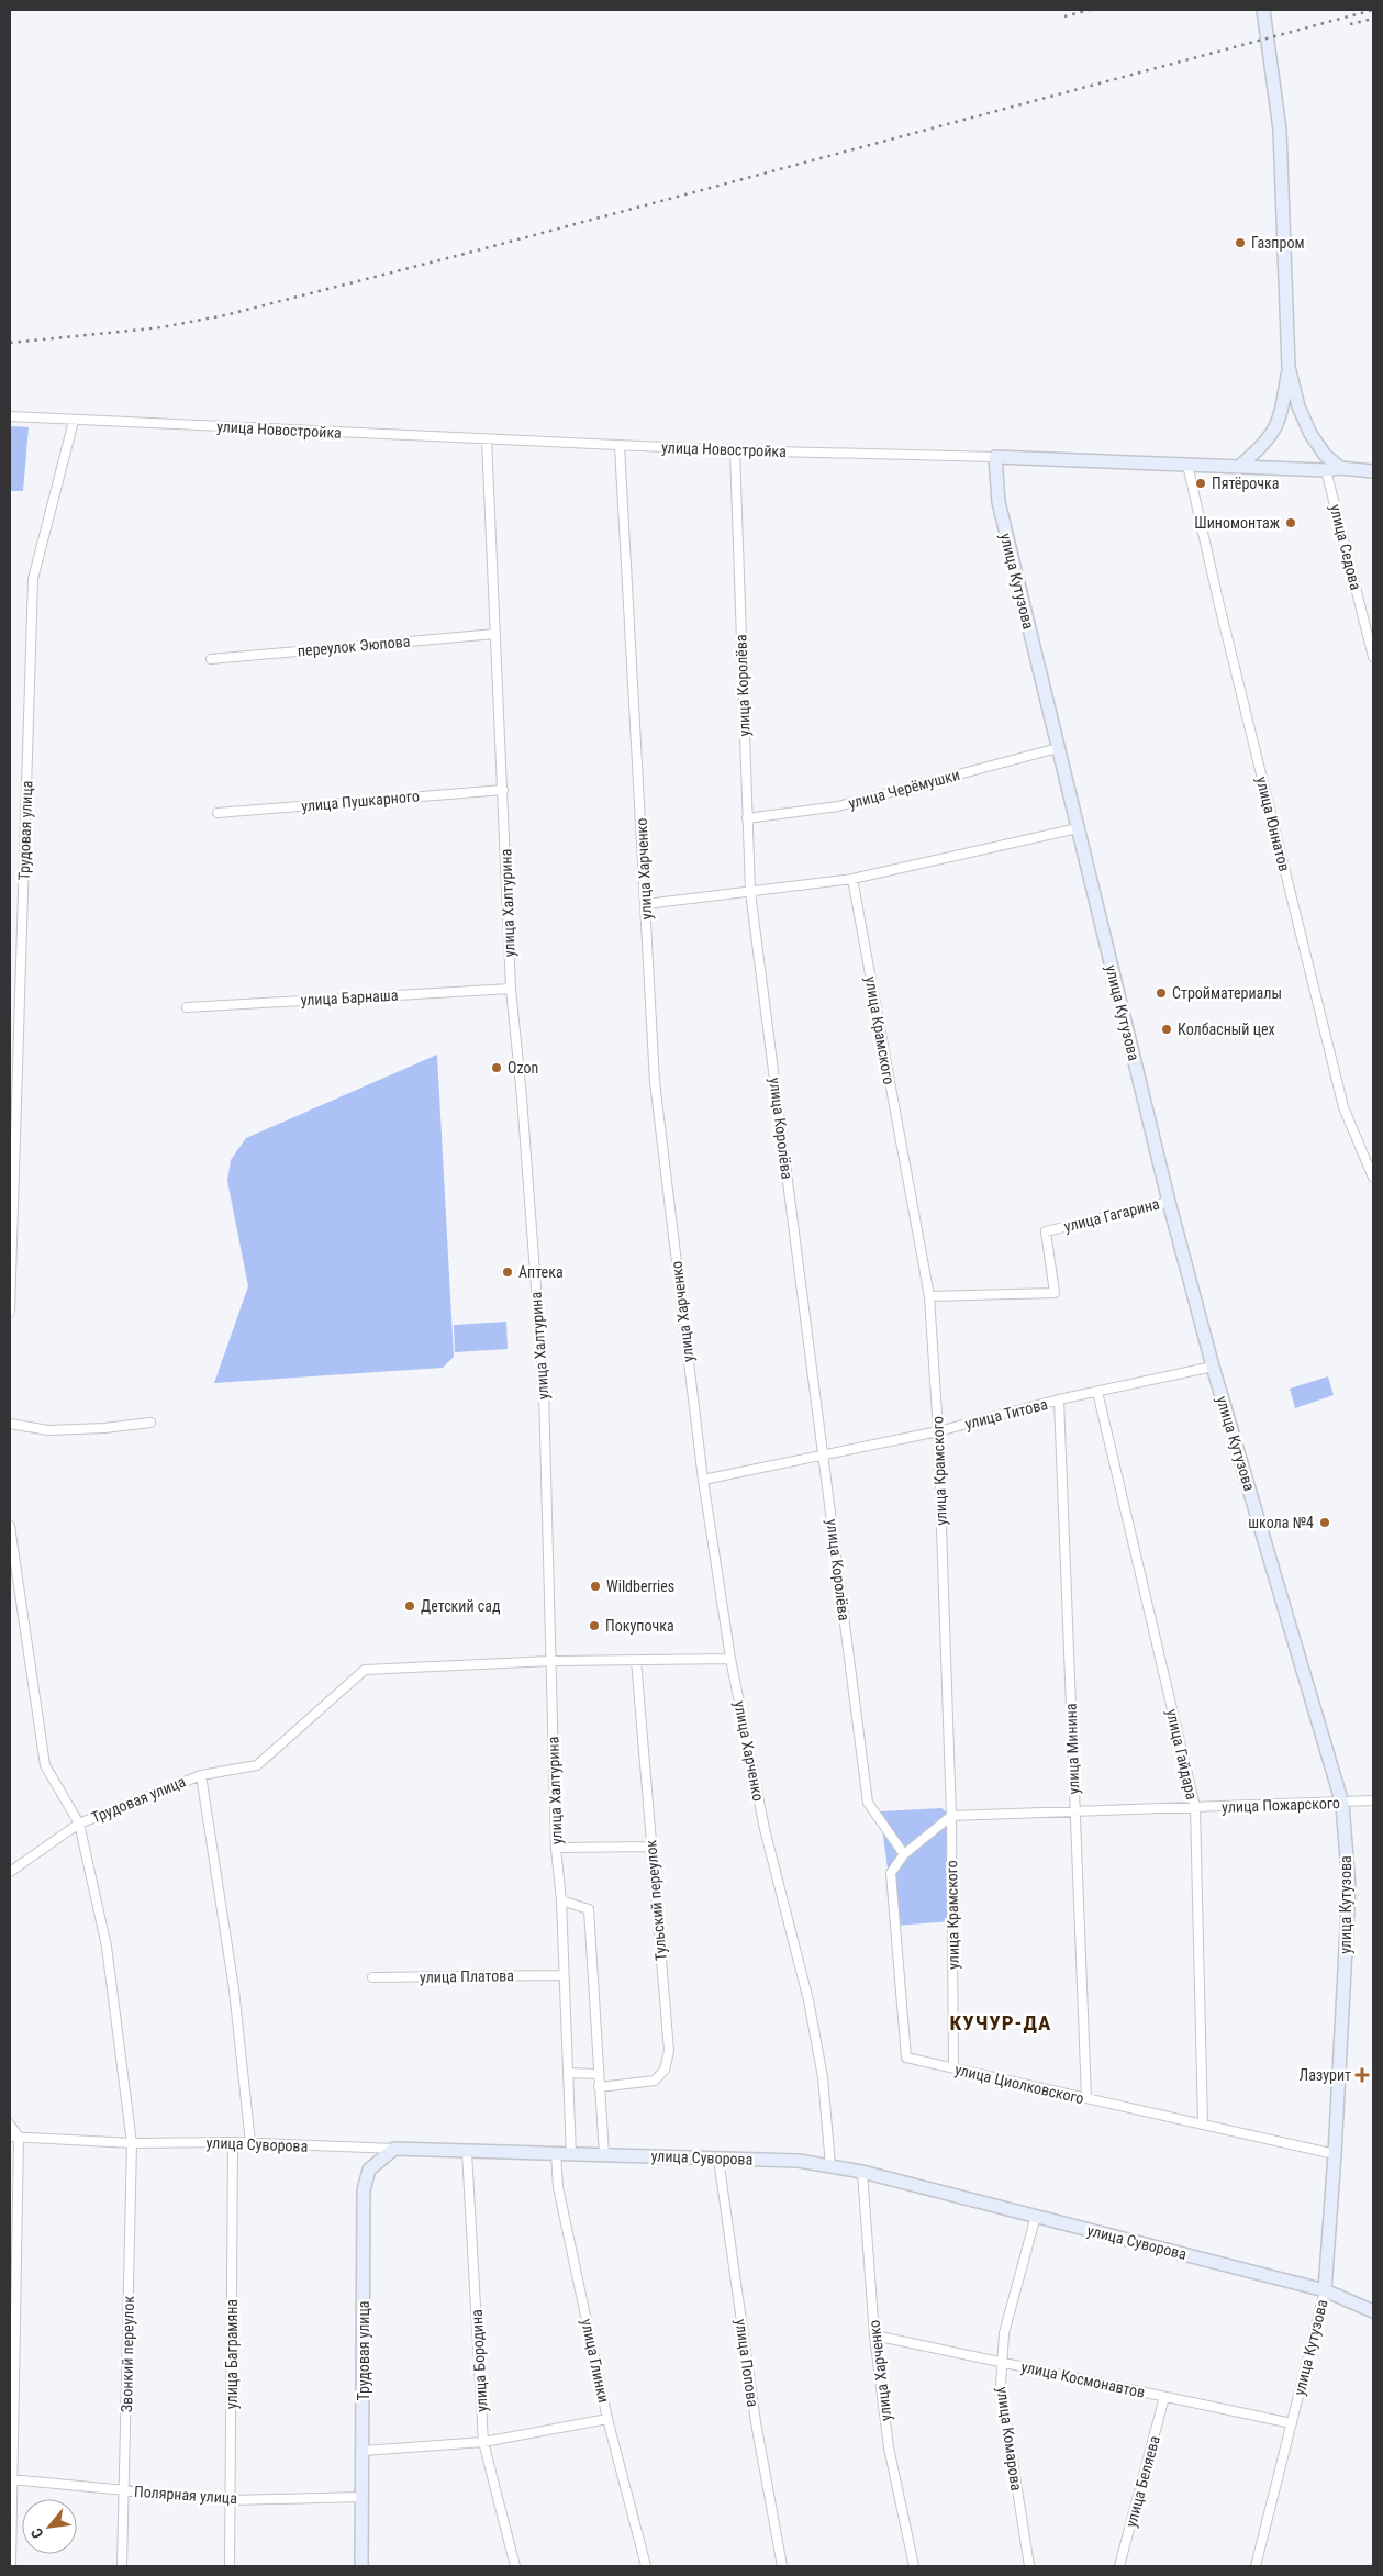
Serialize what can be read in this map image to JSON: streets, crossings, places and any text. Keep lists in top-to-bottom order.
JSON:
{
  "streets": {
    "main road": [
      "улица Новостройка",
      "улица Кутузова",
      "Трудовая улица",
      "улица Суворова"
    ],
    "street": [
      "улица Седова",
      "переулок Эюпова",
      "улица Королёва",
      "улица Черёмушки",
      "улица Пушкарного",
      "улица Юннатов",
      "улица Харченко",
      "улица Халтурина",
      "улица Барнаша",
      "улица Крамского",
      "улица Гагарина",
      "улица Титова",
      "улица Минина",
      "улица Гайдара",
      "улица Пожарского",
      "Тульский переулок",
      "улица Платова",
      "улица Циолковского",
      "Звонкий переулок",
      "улица Баграмяна",
      "улица Бородина",
      "улица Глинки",
      "улица Попова",
      "улица Космонавтов",
      "улица Комарова",
      "улица Беляева",
      "Полярная улица"
    ]
  },
  "crossings": [
    ["улица Новостройка", "улица Седова"],
    ["улица Новостройка", "улица Кутузова"],
    ["улица Новостройка", "улица Королёва"],
    ["улица Новостройка", "улица Юннатов"],
    ["улица Новостройка", "Трудовая улица"],
    ["улица Новостройка", "улица Харченко"],
    ["улица Новостройка", "улица Халтурина"],
    ["улица Кутузова", "улица Черёмушки"],
    ["улица Кутузова", "улица Гагарина"],
    ["улица Кутузова", "улица Титова"],
    ["улица Кутузова", "улица Пожарского"],
    ["улица Кутузова", "улица Циолковского"],
    ["улица Кутузова", "улица Суворова"],
    ["улица Кутузова", "улица Космонавтов"],
    ["переулок Эюпова", "улица Халтурина"],
    ["улица Королёва", "улица Черёмушки"],
    ["улица Королёва", "улица Титова"],
    ["улица Королёва", "улица Циолковского"],
    ["улица Пушкарного", "улица Халтурина"],
    ["Трудовая улица", "улица Суворова"],
    ["Трудовая улица", "Звонкий переулок"],
    ["Трудовая улица", "Полярная улица"],
    ["улица Харченко", "улица Титова"],
    ["улица Харченко", "улица Суворова"],
    ["улица Харченко", "улица Космонавтов"],
    ["улица Халтурина", "улица Барнаша"],
    ["улица Халтурина", "улица Платова"],
    ["улица Халтурина", "улица Суворова"],
    ["улица Крамского", "улица Гагарина"],
    ["улица Крамского", "улица Титова"],
    ["улица Крамского", "улица Пожарского"],
    ["улица Крамского", "улица Циолковского"],
    ["улица Титова", "улица Минина"],
    ["улица Титова", "улица Гайдара"],
    ["улица Минина", "улица Пожарского"],
    ["улица Минина", "улица Циолковского"],
    ["улица Гайдара", "улица Пожарского"],
    ["улица Гайдара", "улица Циолковского"],
    ["улица Суворова", "Звонкий переулок"],
    ["улица Суворова", "улица Баграмяна"],
    ["улица Суворова", "улица Бородина"],
    ["улица Суворова", "улица Глинки"],
    ["улица Суворова", "улица Попова"],
    ["улица Суворова", "улица Комарова"],
    ["Звонкий переулок", "Полярная улица"],
    ["улица Баграмяна", "Полярная улица"],
    ["улица Космонавтов", "улица Комарова"],
    ["улица Космонавтов", "улица Беляева"]
  ],
  "districts": ["КУЧУР-ДА"],
  "places": {
    "other": [
      "Газпром",
      "Пятёрочка",
      "Шиномонтаж",
      "Стройматериалы",
      "Колбасный цех",
      "Ozon",
      "Аптека",
      "школа №4",
      "Wildberries",
      "Детский сад",
      "Покупочка"
    ],
    "health": ["Лазурит"]
  },
  "north": "bottom left"
}
